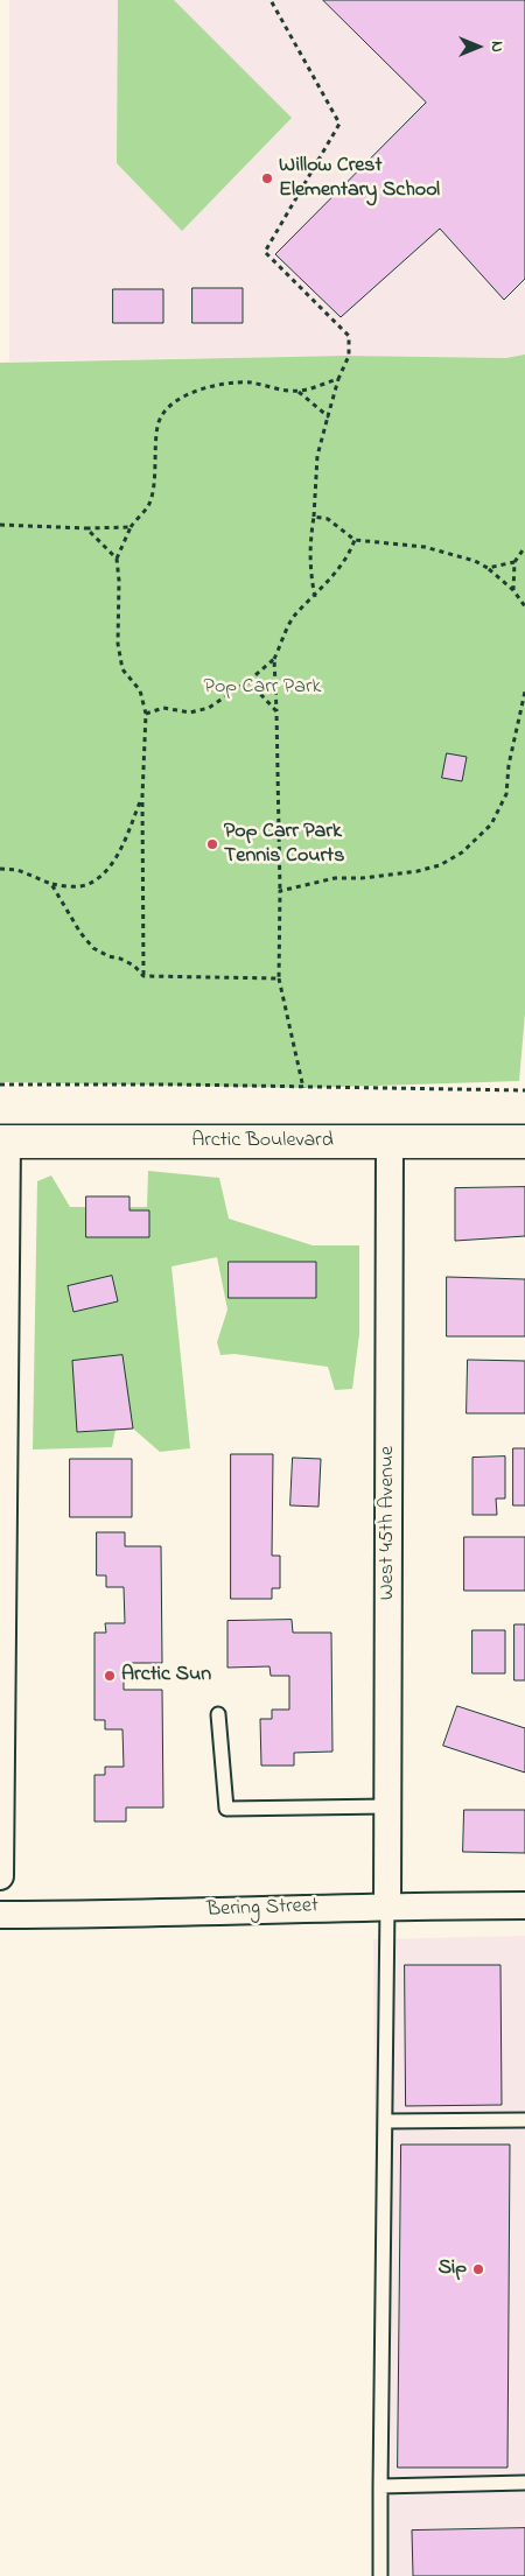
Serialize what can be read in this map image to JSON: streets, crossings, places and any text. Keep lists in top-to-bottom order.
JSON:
{
  "streets": {
    "main road": ["Arctic Boulevard"],
    "street": ["West 45th Avenue", "Bering Street"]
  },
  "crossings": [
    ["Arctic Boulevard", "West 45th Avenue"],
    ["West 45th Avenue", "Bering Street"]
  ],
  "parks": ["Pop Carr Park"],
  "places": [
    "Willow Crest Elementary School",
    "Pop Carr Park Tennis Courts",
    "Arctic Sun",
    "Sip"
  ],
  "north": "right"
}
